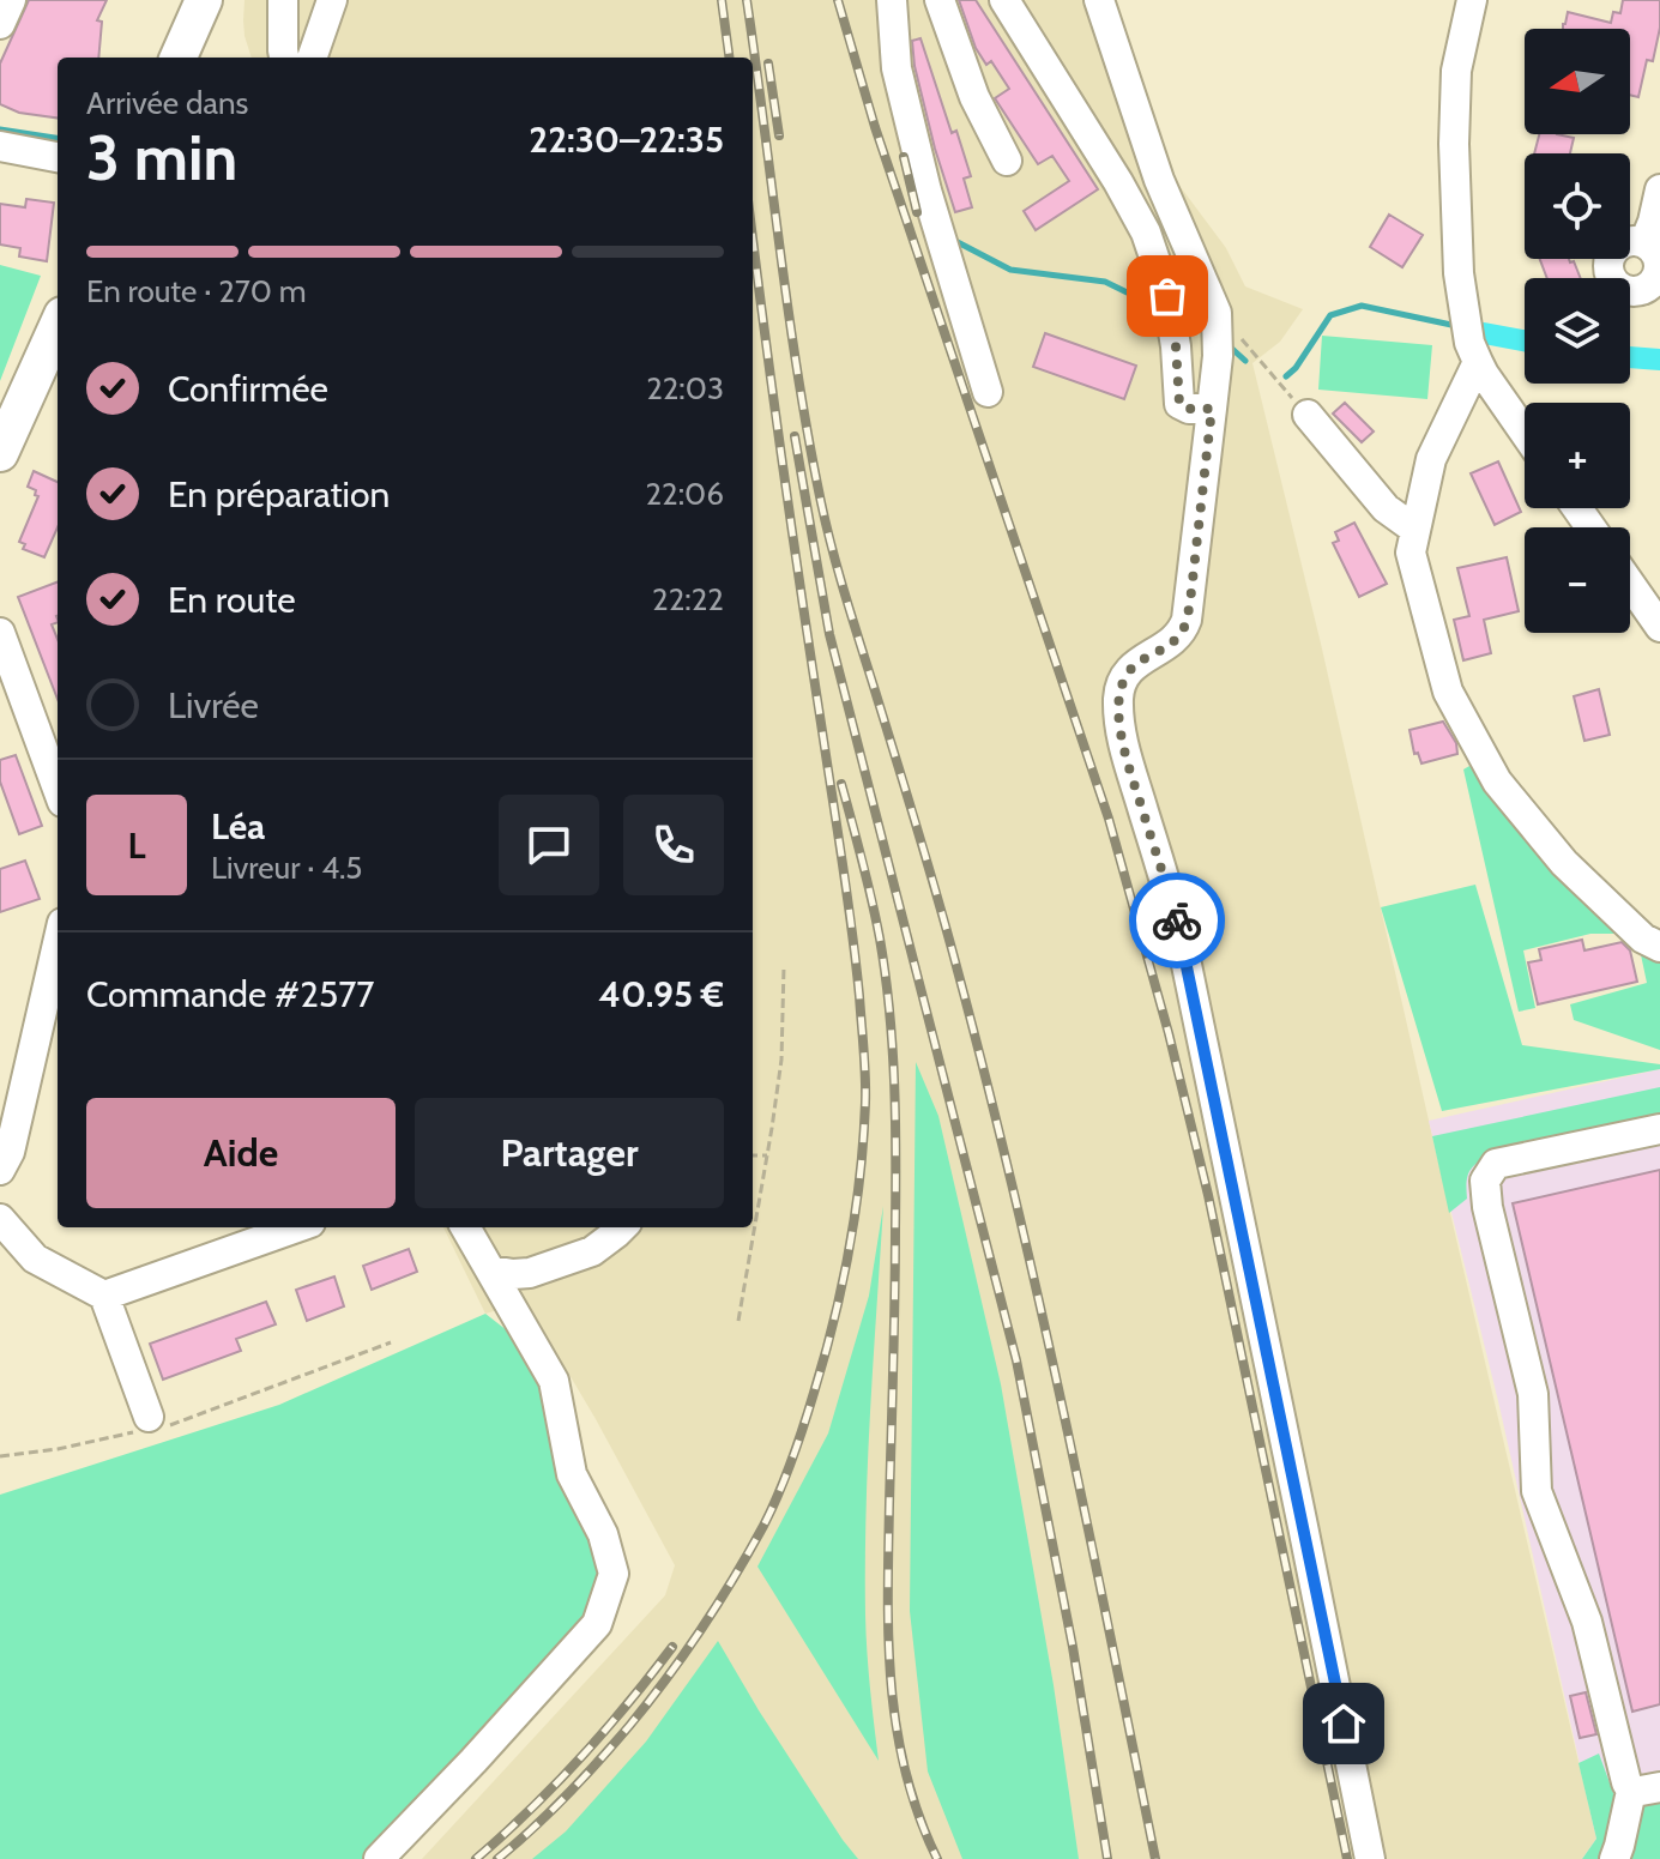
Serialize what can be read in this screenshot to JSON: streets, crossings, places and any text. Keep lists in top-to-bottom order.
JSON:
{
  "north": "left",
  "page": {
    "map_buttons": ["+", "−"],
    "heading": ["3 min", "Arrivée dans", "22:30–22:35"],
    "panel": [
      "Léa",
      "Livreur · 4.5",
      "Commande #2577",
      "40.95 €"
    ],
    "bar": "En route · 270 m",
    "list": [
      ["Confirmée", "22:03"],
      ["En préparation", "22:06"],
      ["En route", "22:22"],
      "Livrée"
    ],
    "round": "L",
    "buttons": ["Aide", "Partager"]
  }
}
